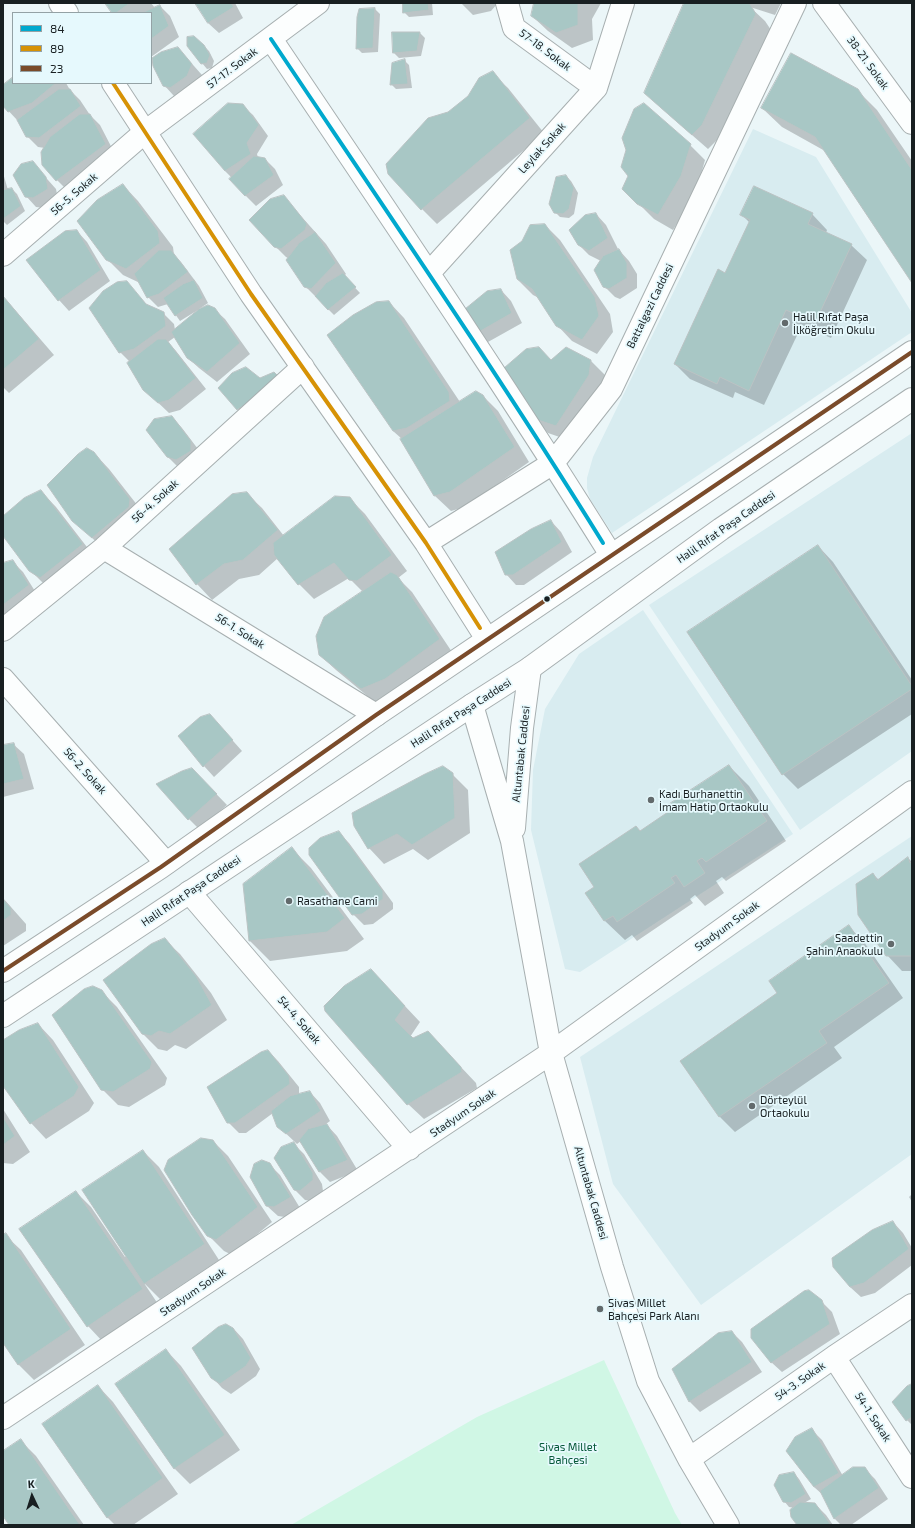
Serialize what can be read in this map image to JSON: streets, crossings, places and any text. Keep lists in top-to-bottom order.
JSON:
{
  "streets": {
    "street": [
      "57-18. Sokak",
      "38-21. Sokak",
      "57-17. Sokak",
      "Leylak Sokak",
      "56-5. Sokak",
      "Battalgazi Caddesi",
      "56-4. Sokak",
      "Halil Rıfat Paşa Caddesi",
      "56-1. Sokak",
      "Altuntabak Caddesi",
      "56-2. Sokak",
      "Stadyum Sokak",
      "54-4. Sokak",
      "54-3. Sokak",
      "54-1. Sokak"
    ]
  },
  "crossings": [
    ["57-18. Sokak", "Leylak Sokak"],
    ["57-17. Sokak", "56-5. Sokak"],
    ["56-4. Sokak", "56-1. Sokak"],
    ["Halil Rıfat Paşa Caddesi", "Altuntabak Caddesi"],
    ["Halil Rıfat Paşa Caddesi", "54-4. Sokak"],
    ["Altuntabak Caddesi", "Stadyum Sokak"],
    ["Altuntabak Caddesi", "54-3. Sokak"],
    ["Stadyum Sokak", "54-4. Sokak"],
    ["54-3. Sokak", "54-1. Sokak"]
  ],
  "parks": ["Sivas Millet Bahçesi"],
  "places": [
    "Halil Rıfat Paşa İlköğretim Okulu",
    "Kadı Burhanettin İmam Hatip Ortaokulu",
    "Rasathane Cami",
    "Saadettin Şahin Anaokulu",
    "Dörteylül Ortaokulu",
    "Sivas Millet Bahçesi Park Alanı"
  ],
  "lines": ["transit line 84", "transit line 89", "transit line 23"],
  "legend": ["84", "89", "23"],
  "north": "top"
}
